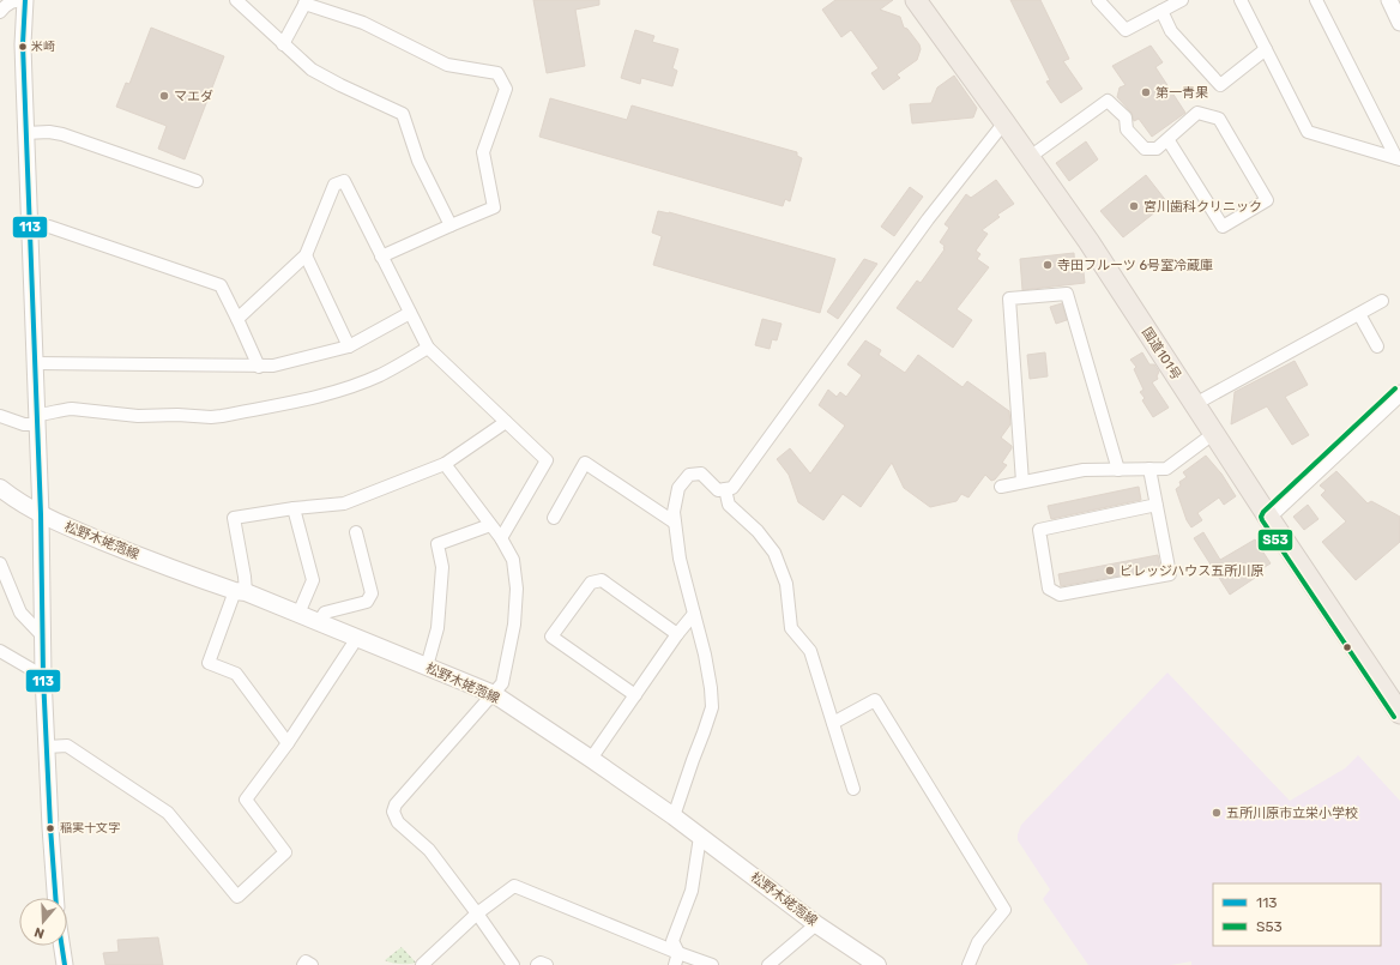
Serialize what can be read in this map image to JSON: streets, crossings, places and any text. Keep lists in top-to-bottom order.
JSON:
{
  "streets": {
    "highway": ["国道101号"],
    "main road": ["松野木姥萢線"]
  },
  "places": [
    "米崎",
    "第一青果",
    "マエダ",
    "宮川歯科クリニック",
    "寺田フルーツ 6号室冷蔵庫",
    "ビレッジハウス五所川原",
    "五所川原市立栄小学校",
    "稲実十文字"
  ],
  "lines": ["transit line 113", "transit line S53"],
  "legend": ["113", "S53"],
  "north": "bottom"
}
